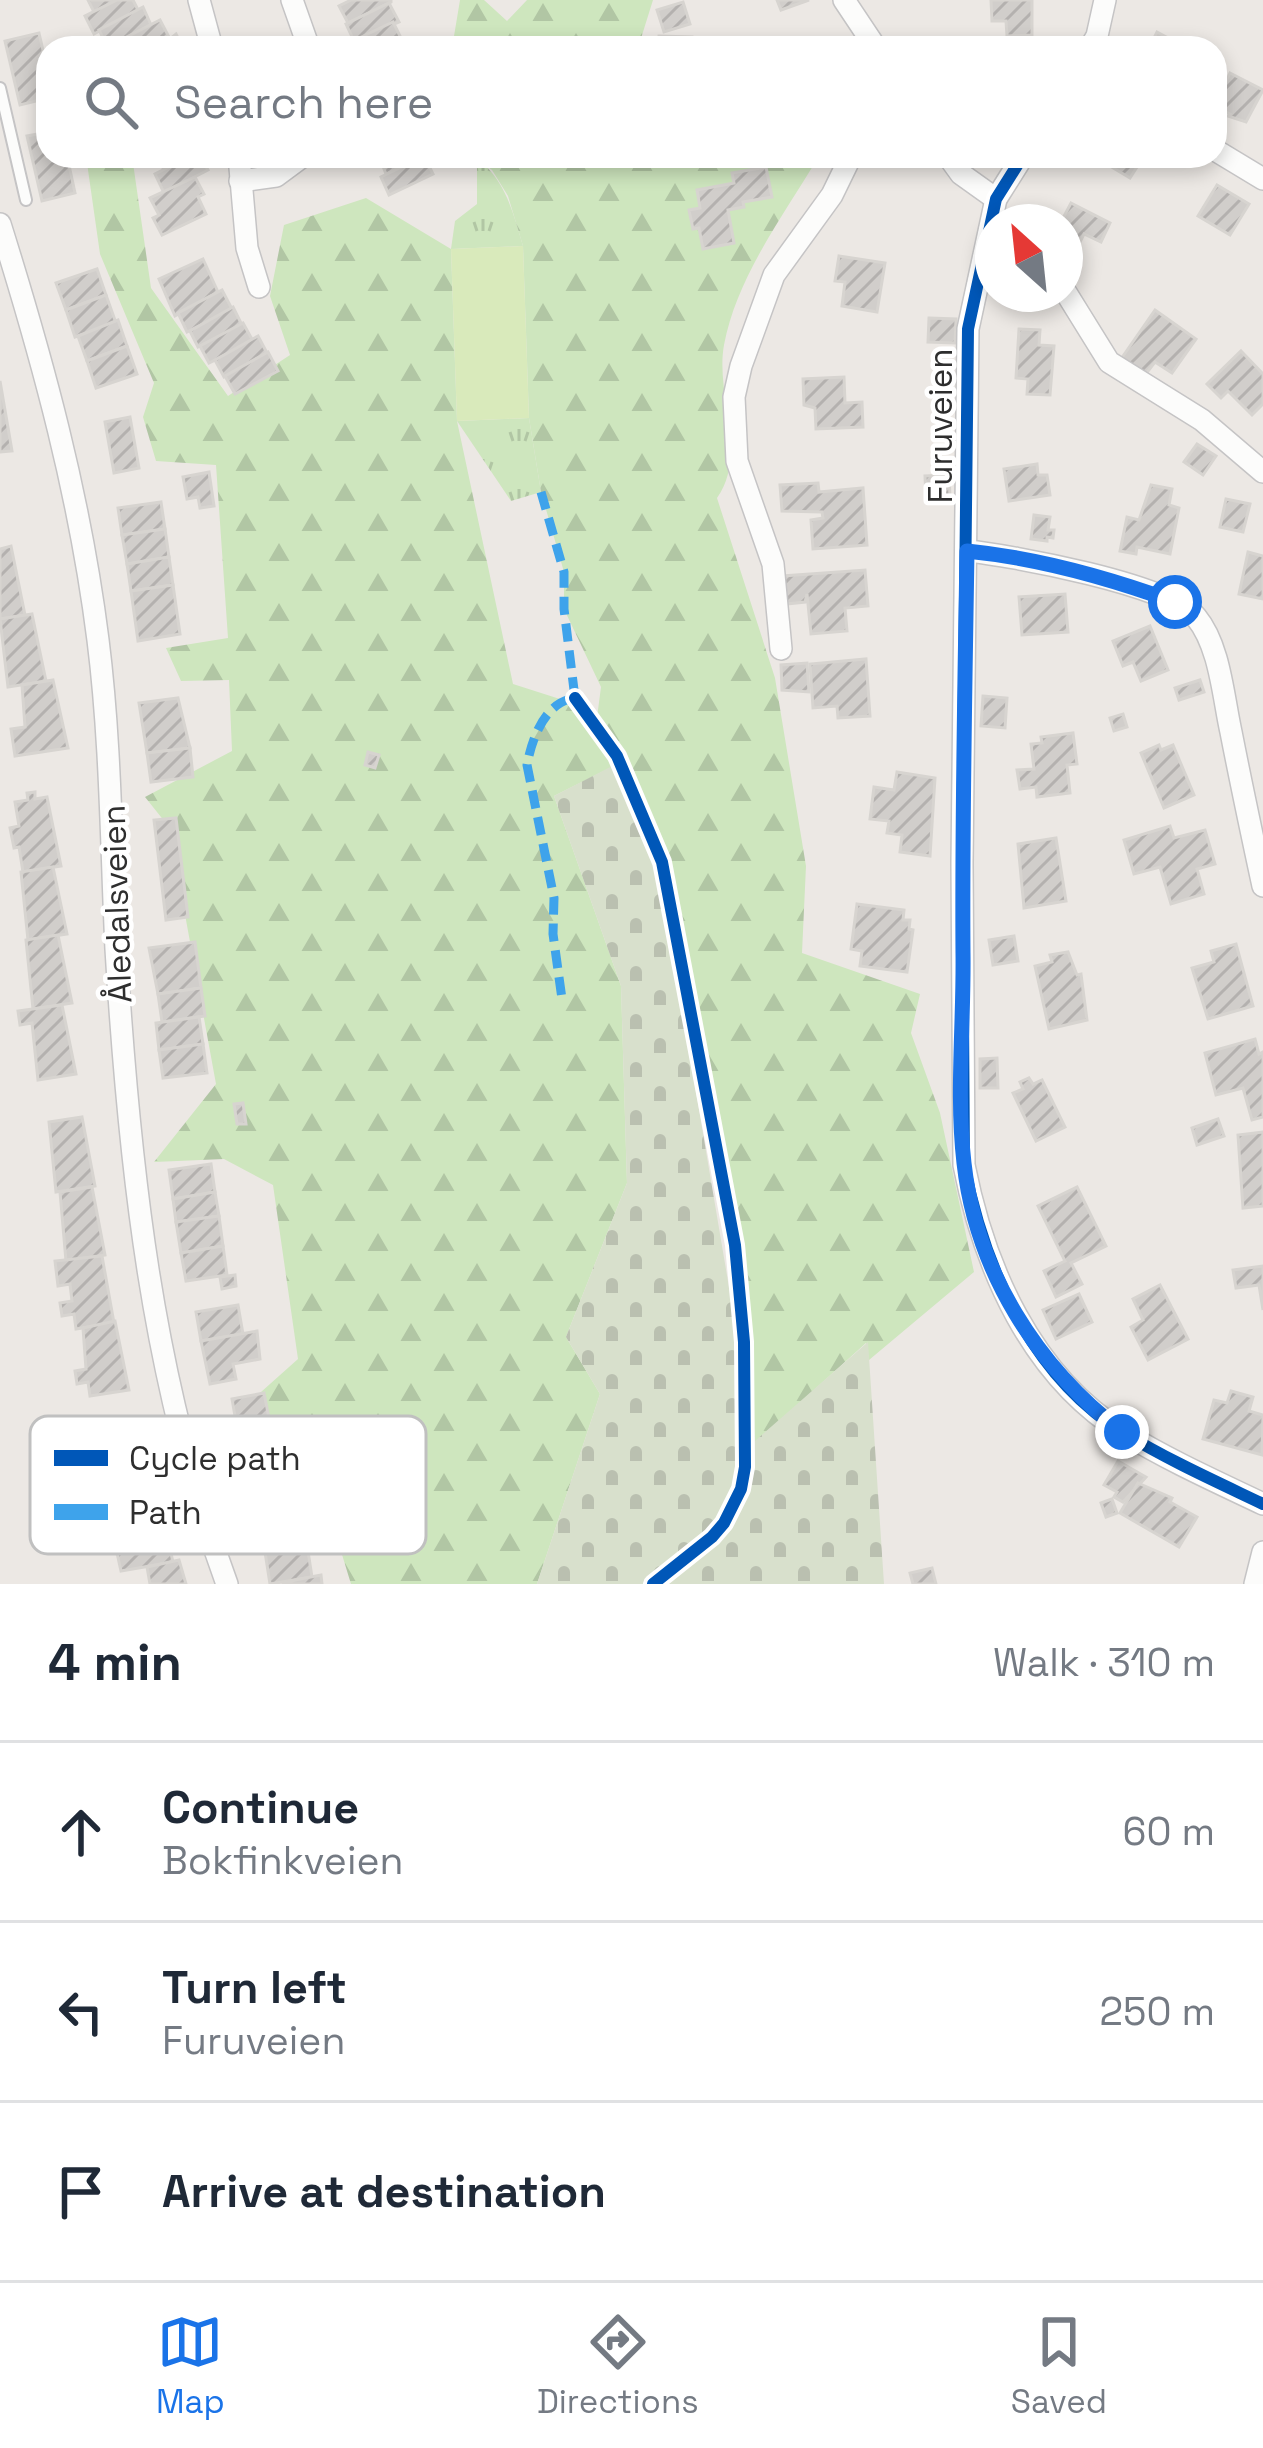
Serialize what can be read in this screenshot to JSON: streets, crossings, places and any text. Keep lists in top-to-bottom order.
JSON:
{
  "streets": {
    "street": ["Furuveien", "Åledalsveien"]
  },
  "legend": ["Cycle path", "Path"],
  "north": "top left",
  "page": {
    "search": "Search here",
    "heading": ["4 min", "Walk · 310 m"],
    "list": [
      ["Continue", "Bokfinkveien", "60 m"],
      ["Turn left", "Furuveien", "250 m"],
      "Arrive at destination"
    ],
    "nav": ["Map", "Directions", "Saved"]
  }
}
